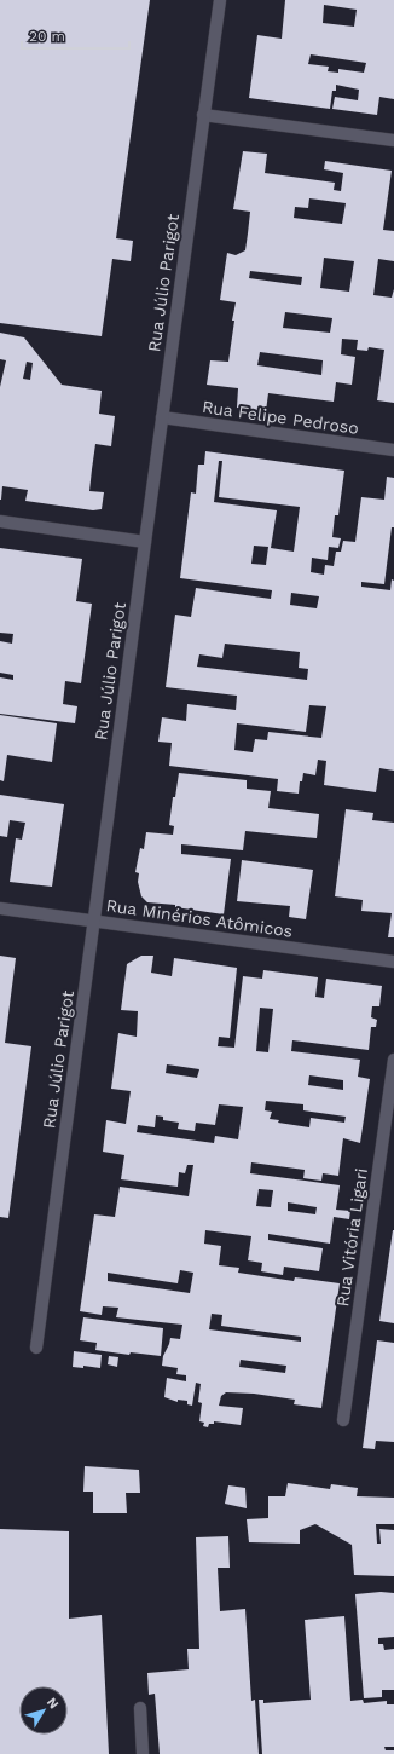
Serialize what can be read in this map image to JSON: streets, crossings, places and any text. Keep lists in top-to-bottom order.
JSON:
{
  "streets": {
    "street": [
      "Rua Júlio Parigot",
      "Rua Felipe Pedroso",
      "Rua Minérios Atômicos",
      "Rua Vitória Ligari"
    ]
  },
  "crossings": [
    ["Rua Júlio Parigot", "Rua Felipe Pedroso"],
    ["Rua Júlio Parigot", "Rua Minérios Atômicos"]
  ],
  "scale_bar": "20 m",
  "north": "top right"
}
